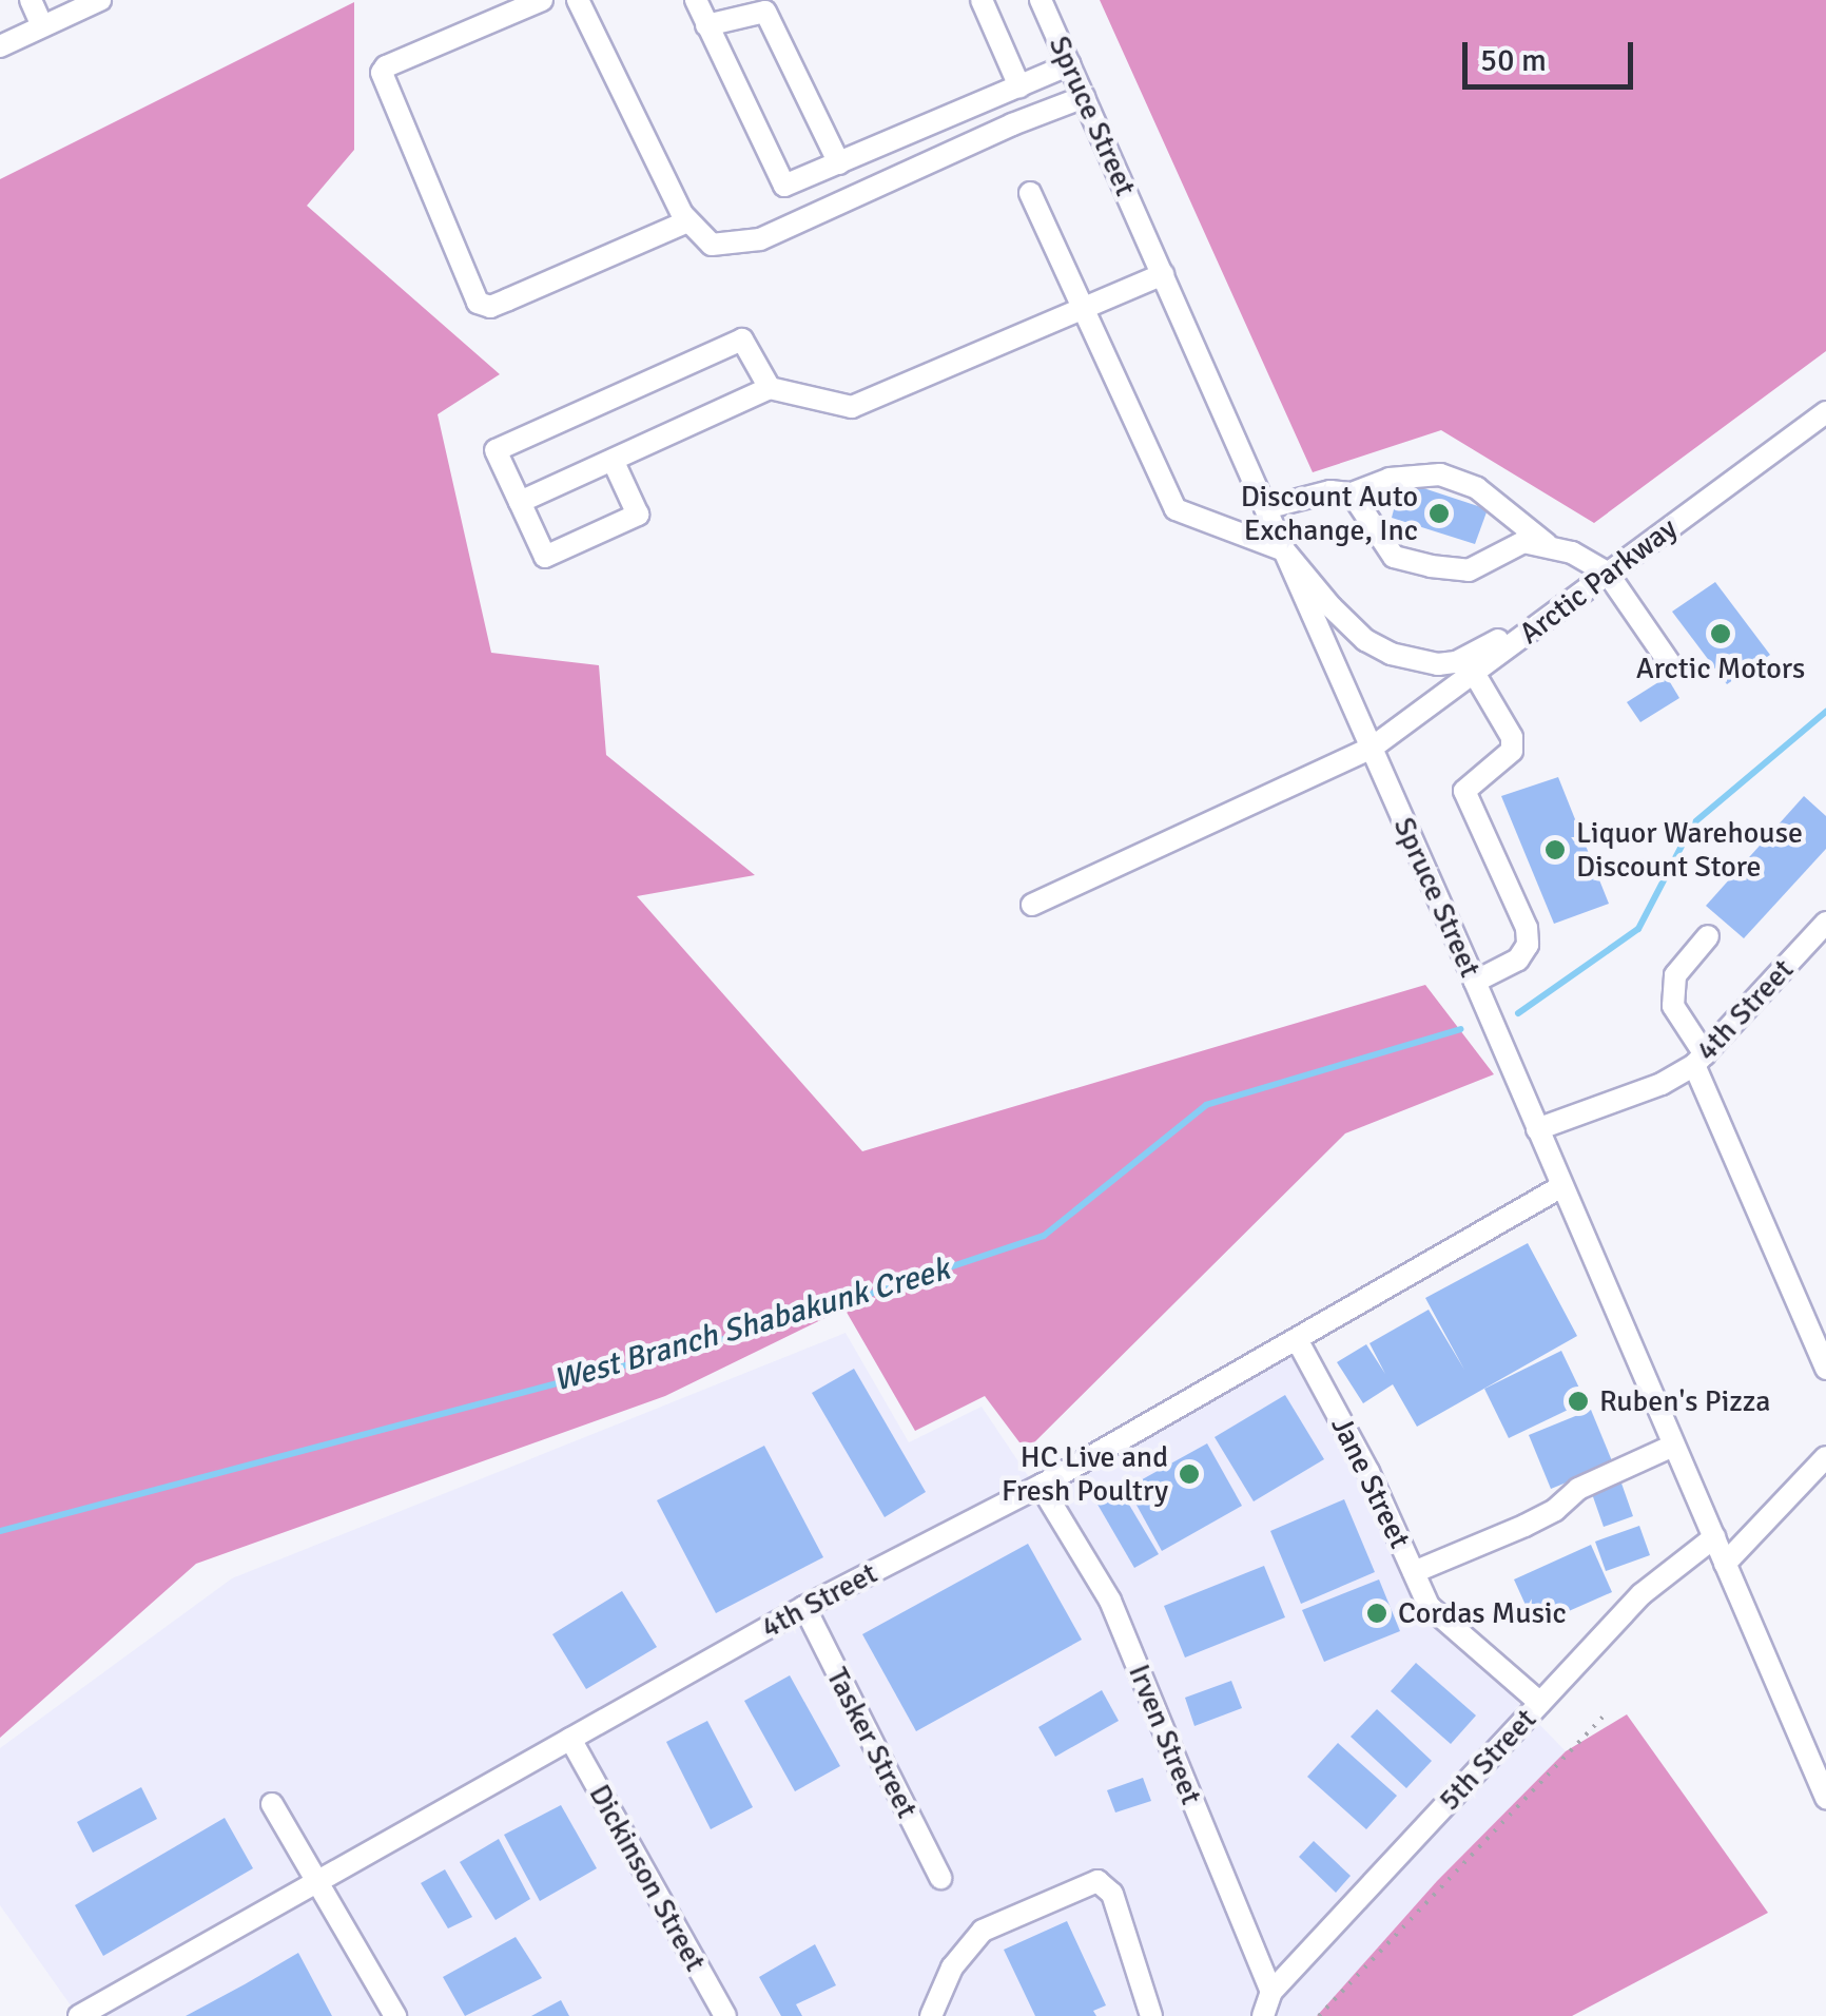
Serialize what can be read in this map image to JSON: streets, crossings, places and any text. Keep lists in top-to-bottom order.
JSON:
{
  "streets": {
    "street": [
      "Spruce Street",
      "Arctic Parkway",
      "4th Street",
      "Jane Street",
      "Irven Street",
      "Tasker Street",
      "5th Street",
      "Dickinson Street"
    ]
  },
  "crossings": [
    ["Spruce Street", "Arctic Parkway"],
    ["Spruce Street", "4th Street"],
    ["Spruce Street", "5th Street"],
    ["4th Street", "Jane Street"],
    ["4th Street", "Irven Street"],
    ["4th Street", "Tasker Street"],
    ["4th Street", "Dickinson Street"],
    ["Jane Street", "5th Street"],
    ["Irven Street", "5th Street"]
  ],
  "water": ["West Branch Shabakunk Creek"],
  "places": [
    "Discount Auto Exchange, Inc",
    "Arctic Motors",
    "Liquor Warehouse Discount Store",
    "Ruben's Pizza",
    "HC Live and Fresh Poultry",
    "Cordas Music"
  ],
  "scale_bar": "50 m"
}
